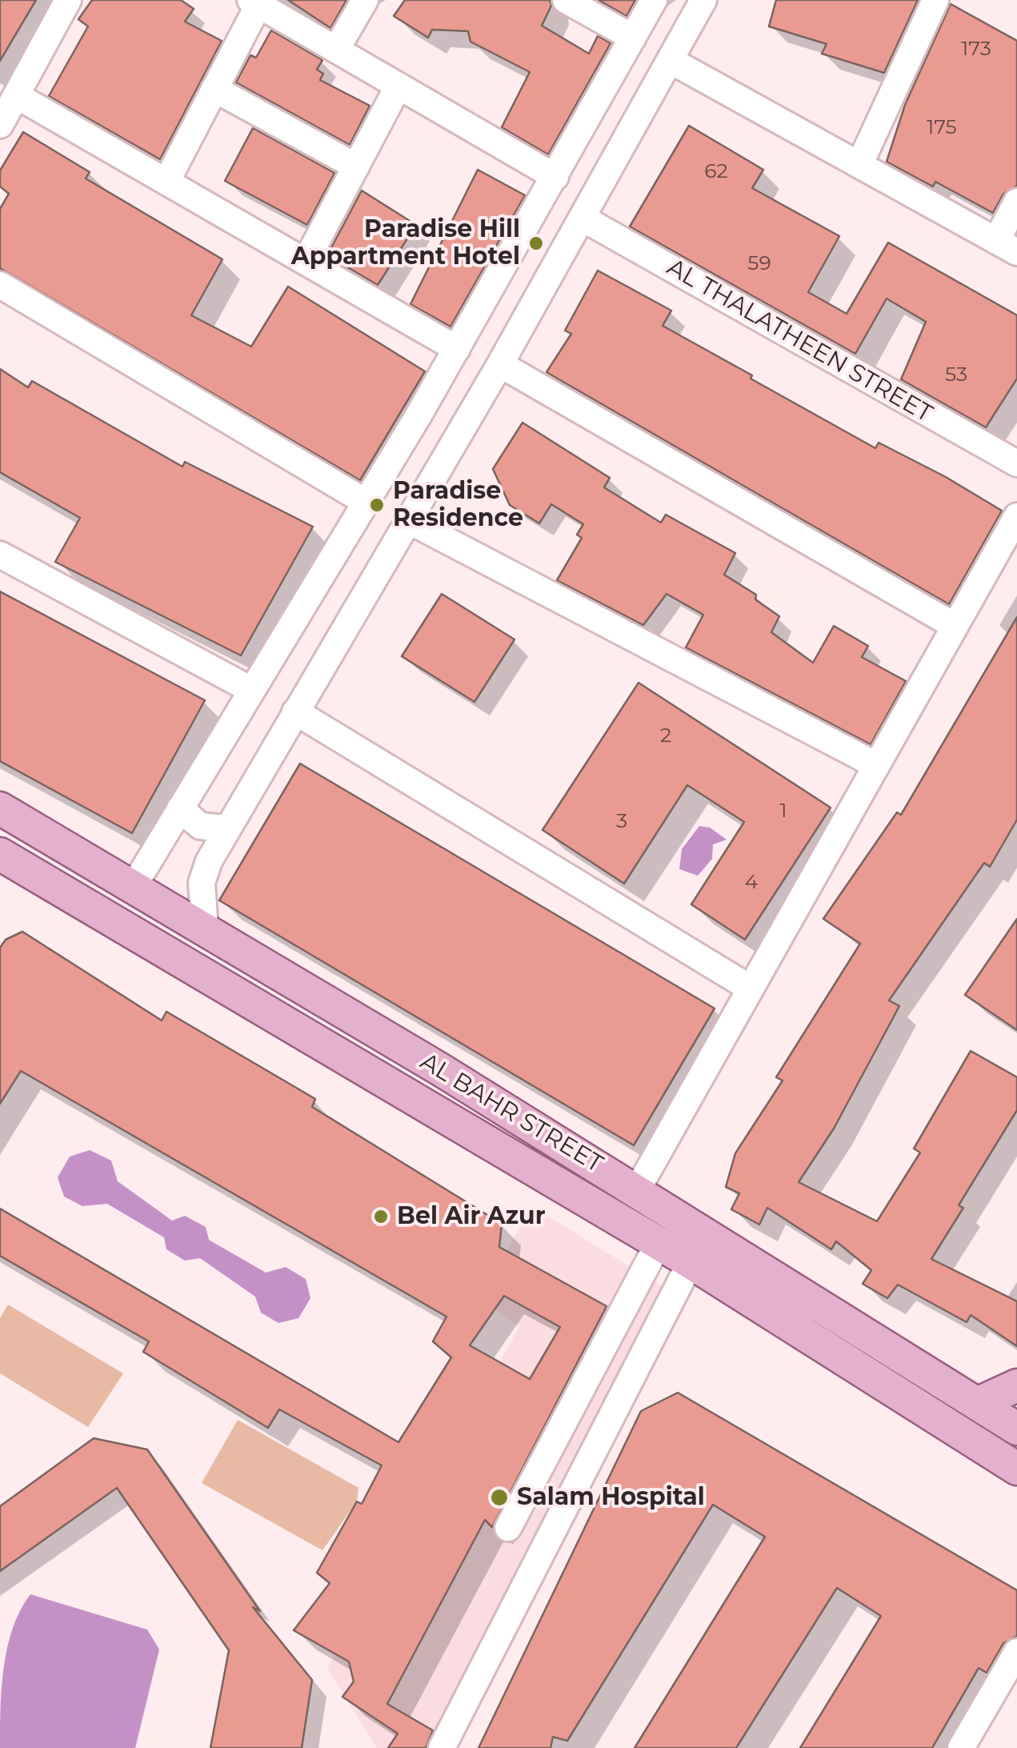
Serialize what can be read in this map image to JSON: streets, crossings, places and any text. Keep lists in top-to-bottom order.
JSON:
{
  "streets": {
    "main road": ["AL BAHR STREET"],
    "street": ["AL THALATHEEN STREET"]
  },
  "places": [
    "Paradise Hill Appartment Hotel",
    "Paradise Residence",
    "Bel Air Azur",
    "Salam Hospital"
  ],
  "house_numbers": [
    "173",
    "175",
    "62",
    "59",
    "53",
    "2",
    "1",
    "3",
    "4"
  ]
}
